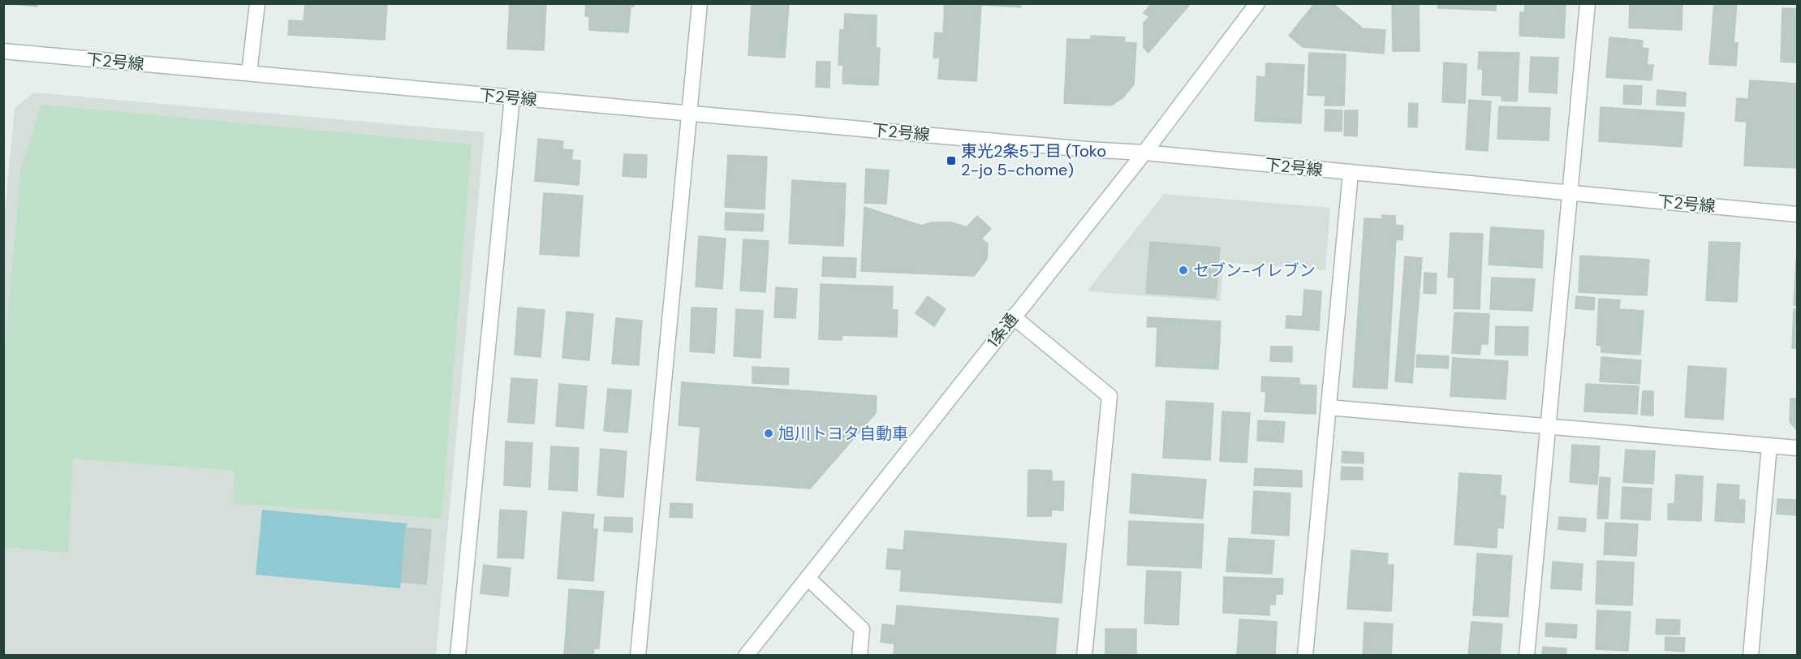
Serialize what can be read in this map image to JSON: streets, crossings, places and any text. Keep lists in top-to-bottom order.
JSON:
{
  "streets": {
    "street": ["下2号線", "1条通"]
  },
  "crossings": [
    ["下2号線", "1条通"]
  ],
  "places": {
    "transit": ["東光2条5丁目 (Toko 2-jo 5-chome)"],
    "other": ["セブン-イレブン", "旭川トヨタ自動車"]
  }
}
